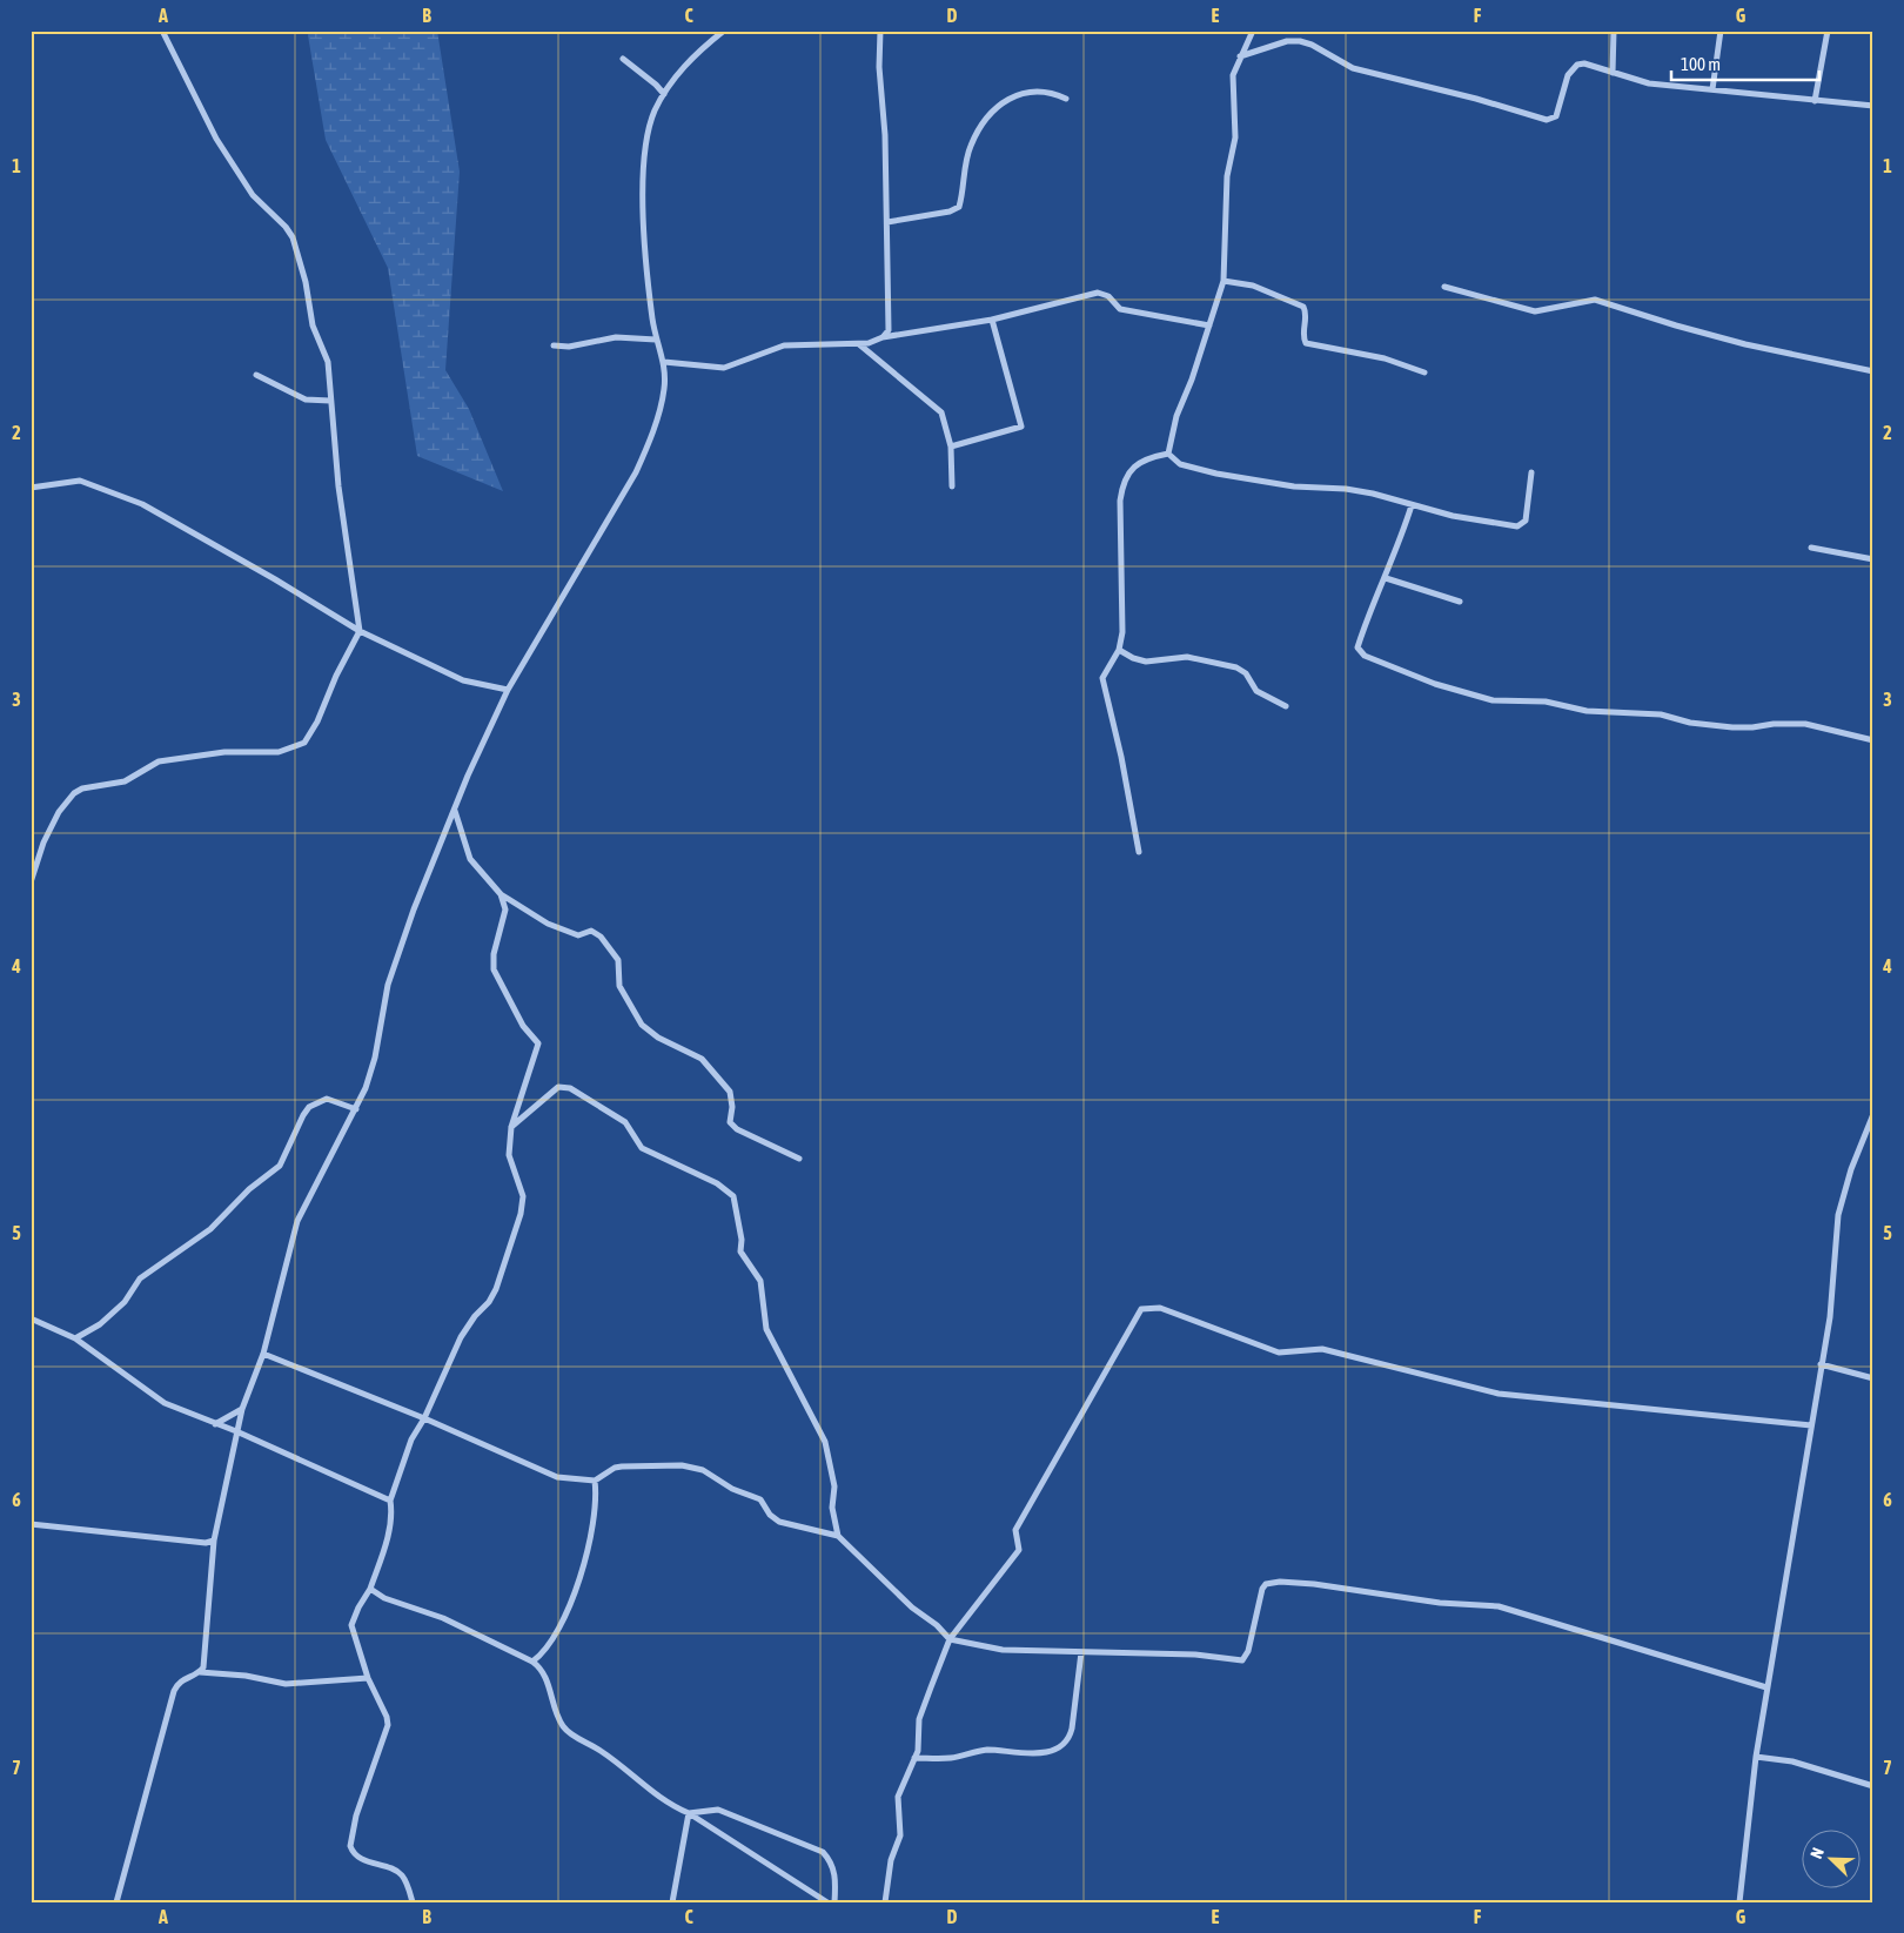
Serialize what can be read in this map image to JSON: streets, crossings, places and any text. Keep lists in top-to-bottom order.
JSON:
{
  "scale_bar": "100 m",
  "north": "top left",
  "grid": {
    "columns": [
      "A",
      "B",
      "C",
      "D",
      "E",
      "F",
      "G"
    ],
    "rows": [
      "1",
      "2",
      "3",
      "4",
      "5",
      "6",
      "7"
    ]
  }
}
